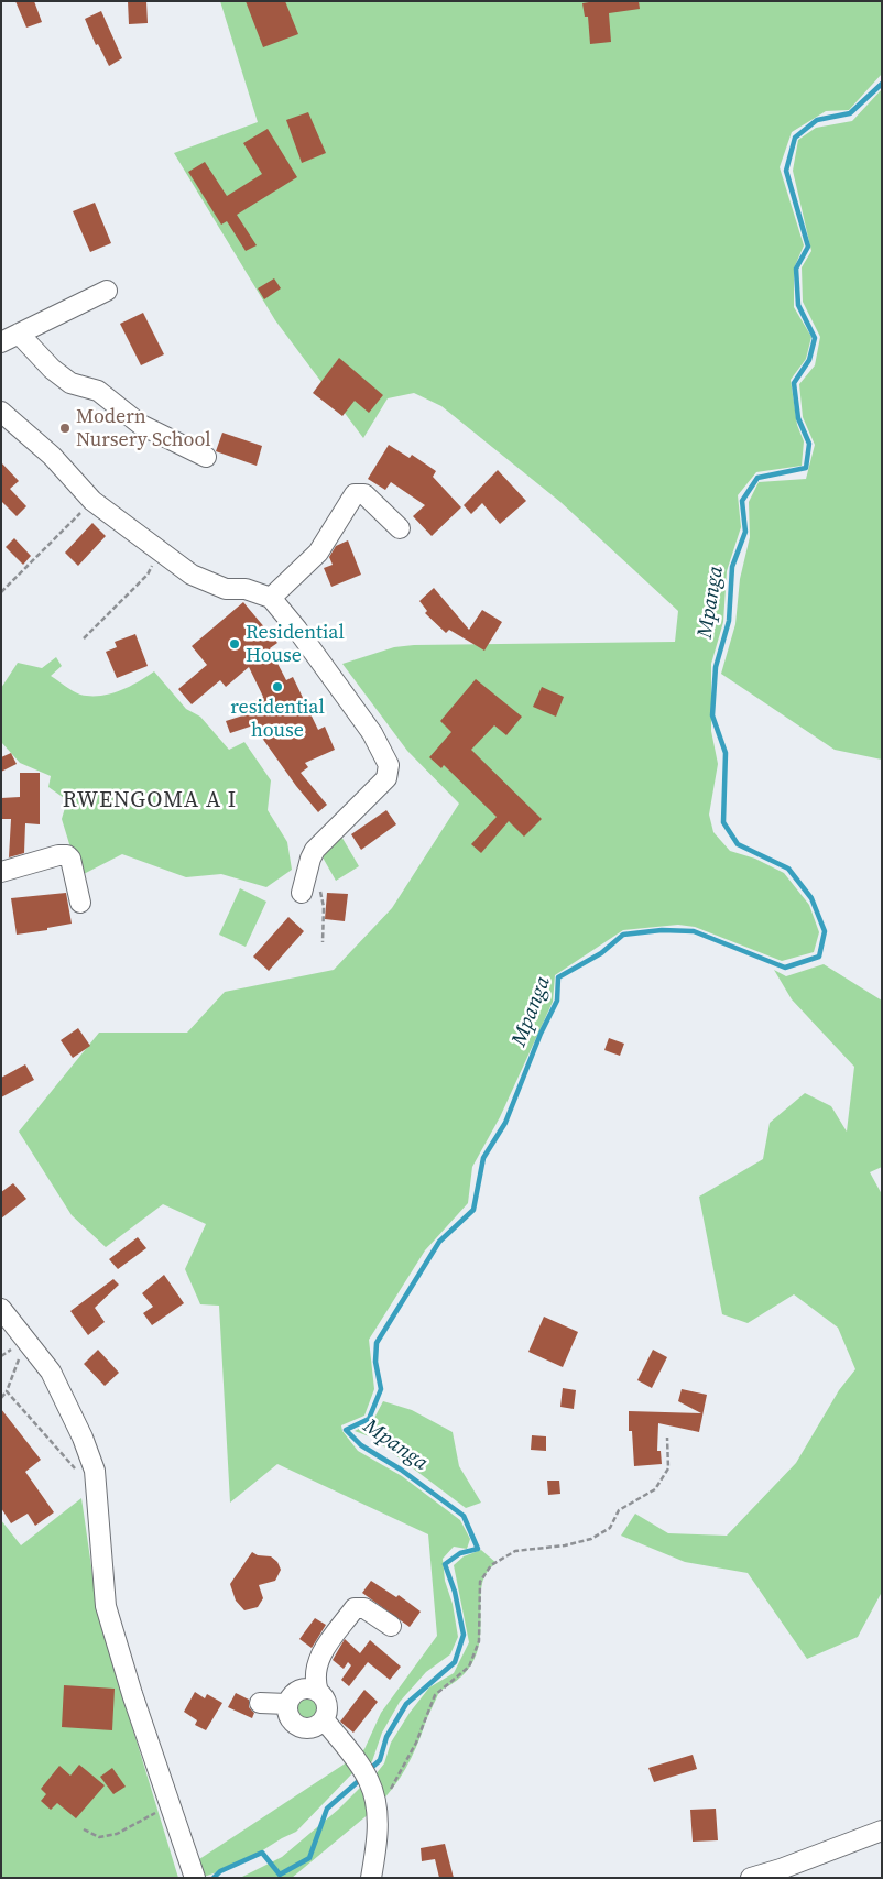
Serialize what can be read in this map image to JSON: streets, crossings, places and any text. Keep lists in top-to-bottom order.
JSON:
{
  "districts": ["RWENGOMA A I"],
  "water": ["Mpanga"],
  "places": ["Modern Nursery School", "Residential House", "residential house"]
}
